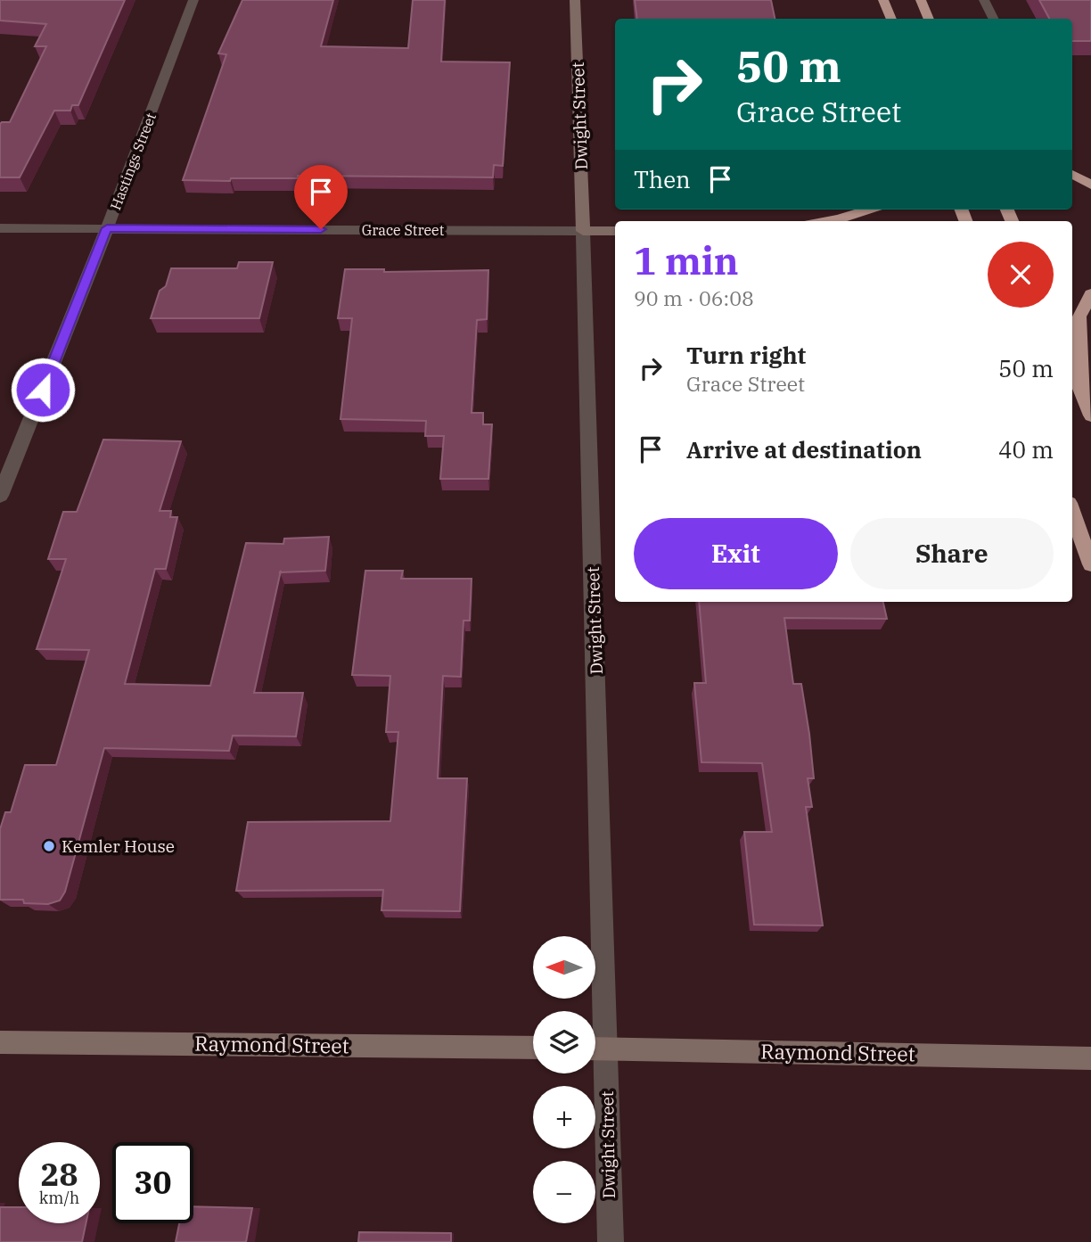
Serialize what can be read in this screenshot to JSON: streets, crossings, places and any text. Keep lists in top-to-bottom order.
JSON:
{
  "streets": {
    "street": [
      "Dwight Street",
      "Hastings Street",
      "Grace Street",
      "Raymond Street"
    ]
  },
  "crossings": [
    ["Dwight Street", "Grace Street"],
    ["Dwight Street", "Raymond Street"],
    ["Hastings Street", "Grace Street"]
  ],
  "places": ["Kemler House"],
  "north": "left",
  "page": {
    "turn": ["50 m", "Grace Street"],
    "then": "Then",
    "heading": ["1 min", "90 m · 06:08"],
    "list": [
      {
        "name": "Turn right",
        "note": "Grace Street",
        "value": "50 m"
      },
      {
        "name": "Arrive at destination",
        "value": "40 m"
      }
    ],
    "buttons": ["Exit", "Share"],
    "map_buttons": ["+", "−"],
    "speed": "28 km/h",
    "limit": "30"
  }
}
